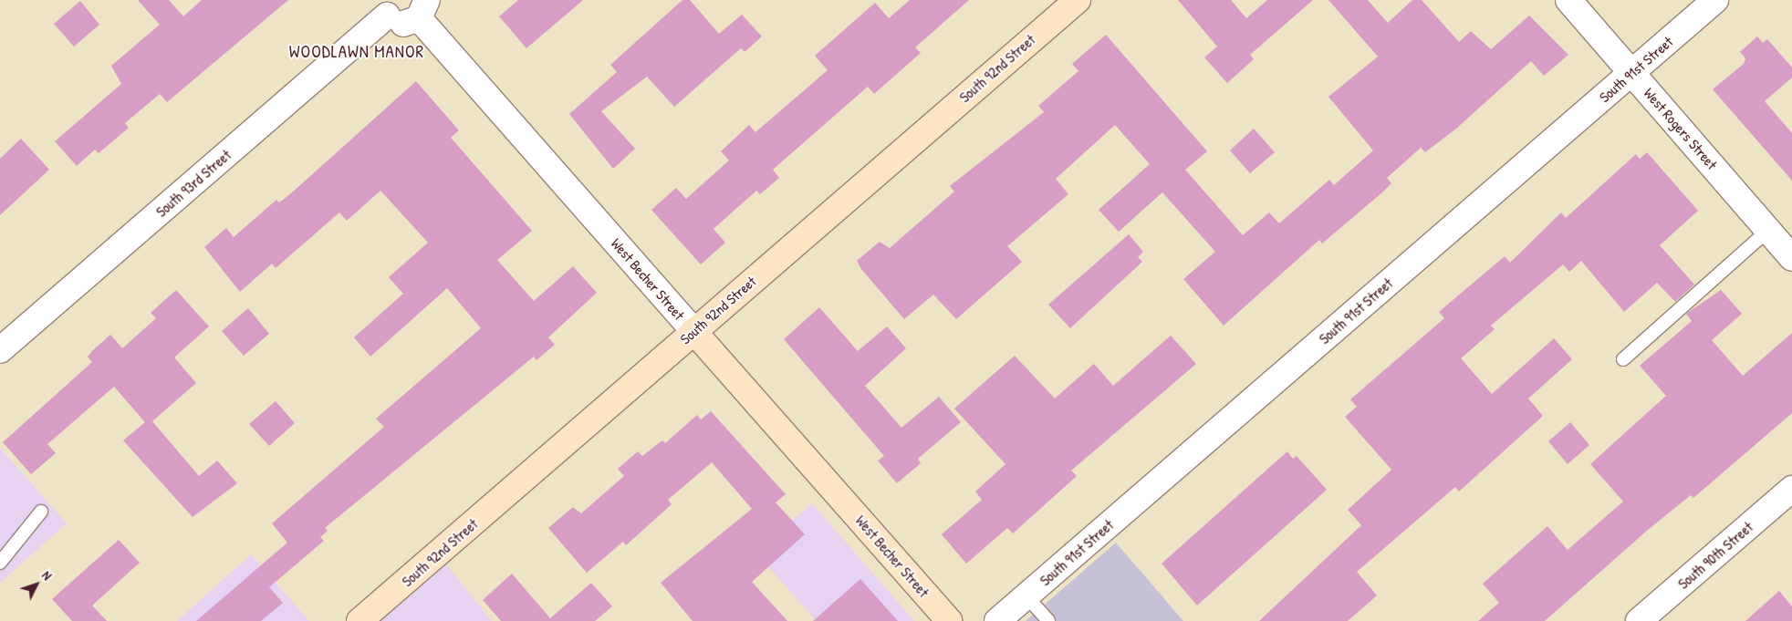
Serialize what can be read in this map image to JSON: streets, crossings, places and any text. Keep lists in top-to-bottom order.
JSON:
{
  "streets": {
    "street": [
      "South 92nd Street",
      "South 91st Street",
      "West Rogers Street",
      "South 93rd Street",
      "West Becher Street",
      "South 90th Street"
    ]
  },
  "crossings": [
    ["South 92nd Street", "West Becher Street"],
    ["South 91st Street", "West Rogers Street"]
  ],
  "districts": ["WOODLAWN MANOR"],
  "north": "top right"
}
